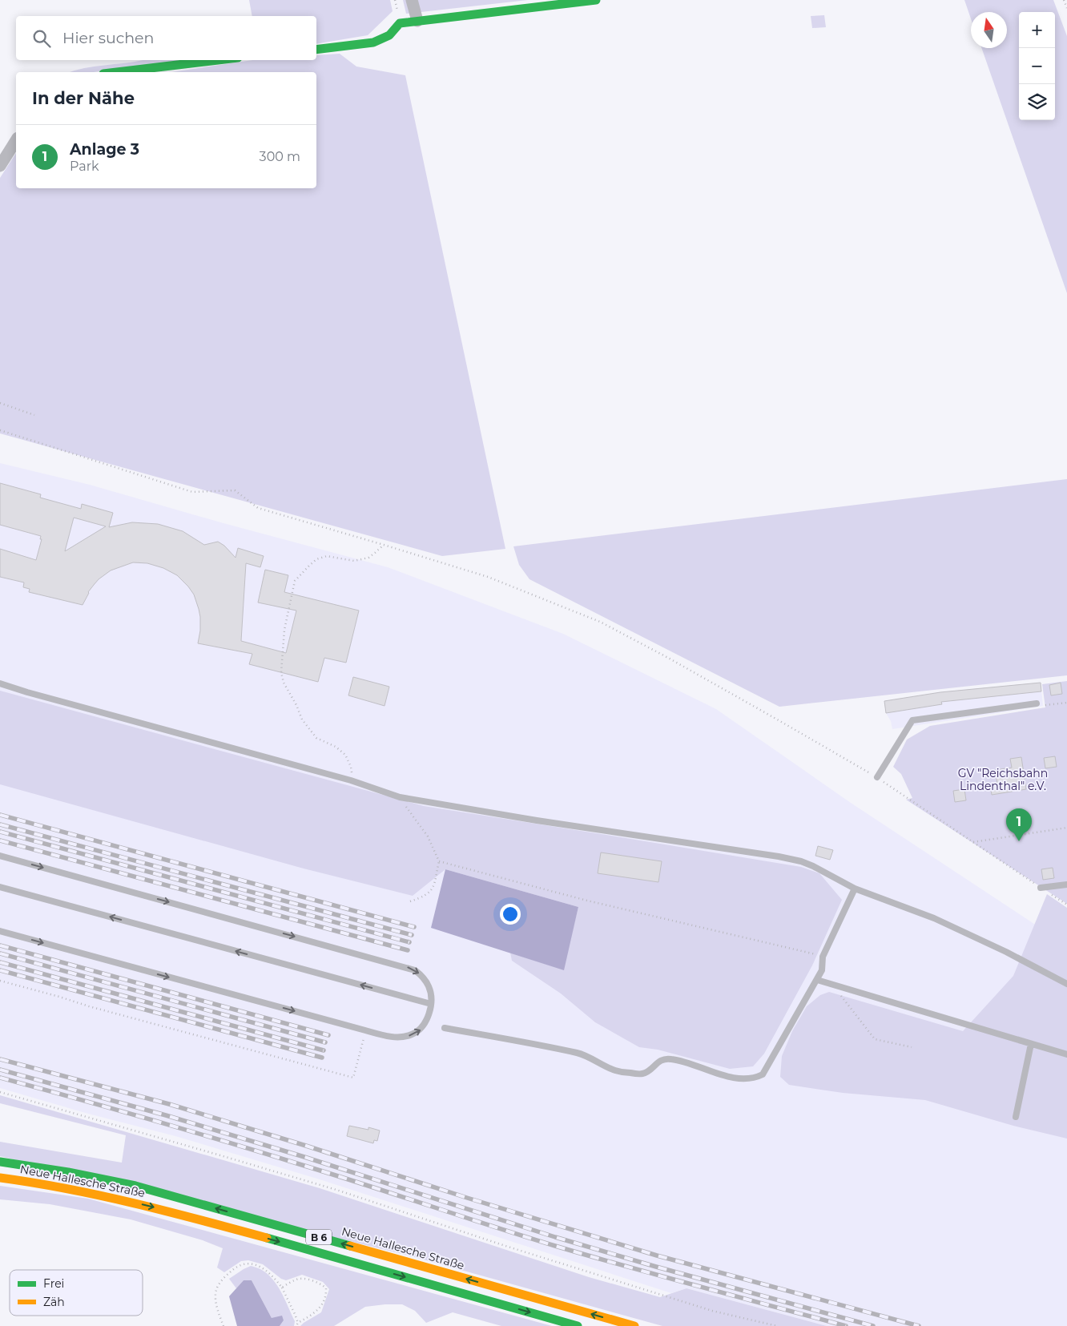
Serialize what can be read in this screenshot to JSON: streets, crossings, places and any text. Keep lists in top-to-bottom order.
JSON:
{
  "streets": {
    "main road": ["Neue Hallesche Straße", "B 6"]
  },
  "parks": ["GV \"Reichsbahn Lindenthal\" e.V."],
  "legend": ["Frei", "Zäh"],
  "north": "top",
  "page": {
    "map_buttons": ["+", "−"],
    "search": "Hier suchen",
    "heading": "In der Nähe",
    "list": [
      {
        "mark": "1",
        "name": "Anlage 3",
        "note": "Park",
        "value": "300 m"
      }
    ],
    "pins": "1"
  }
}
